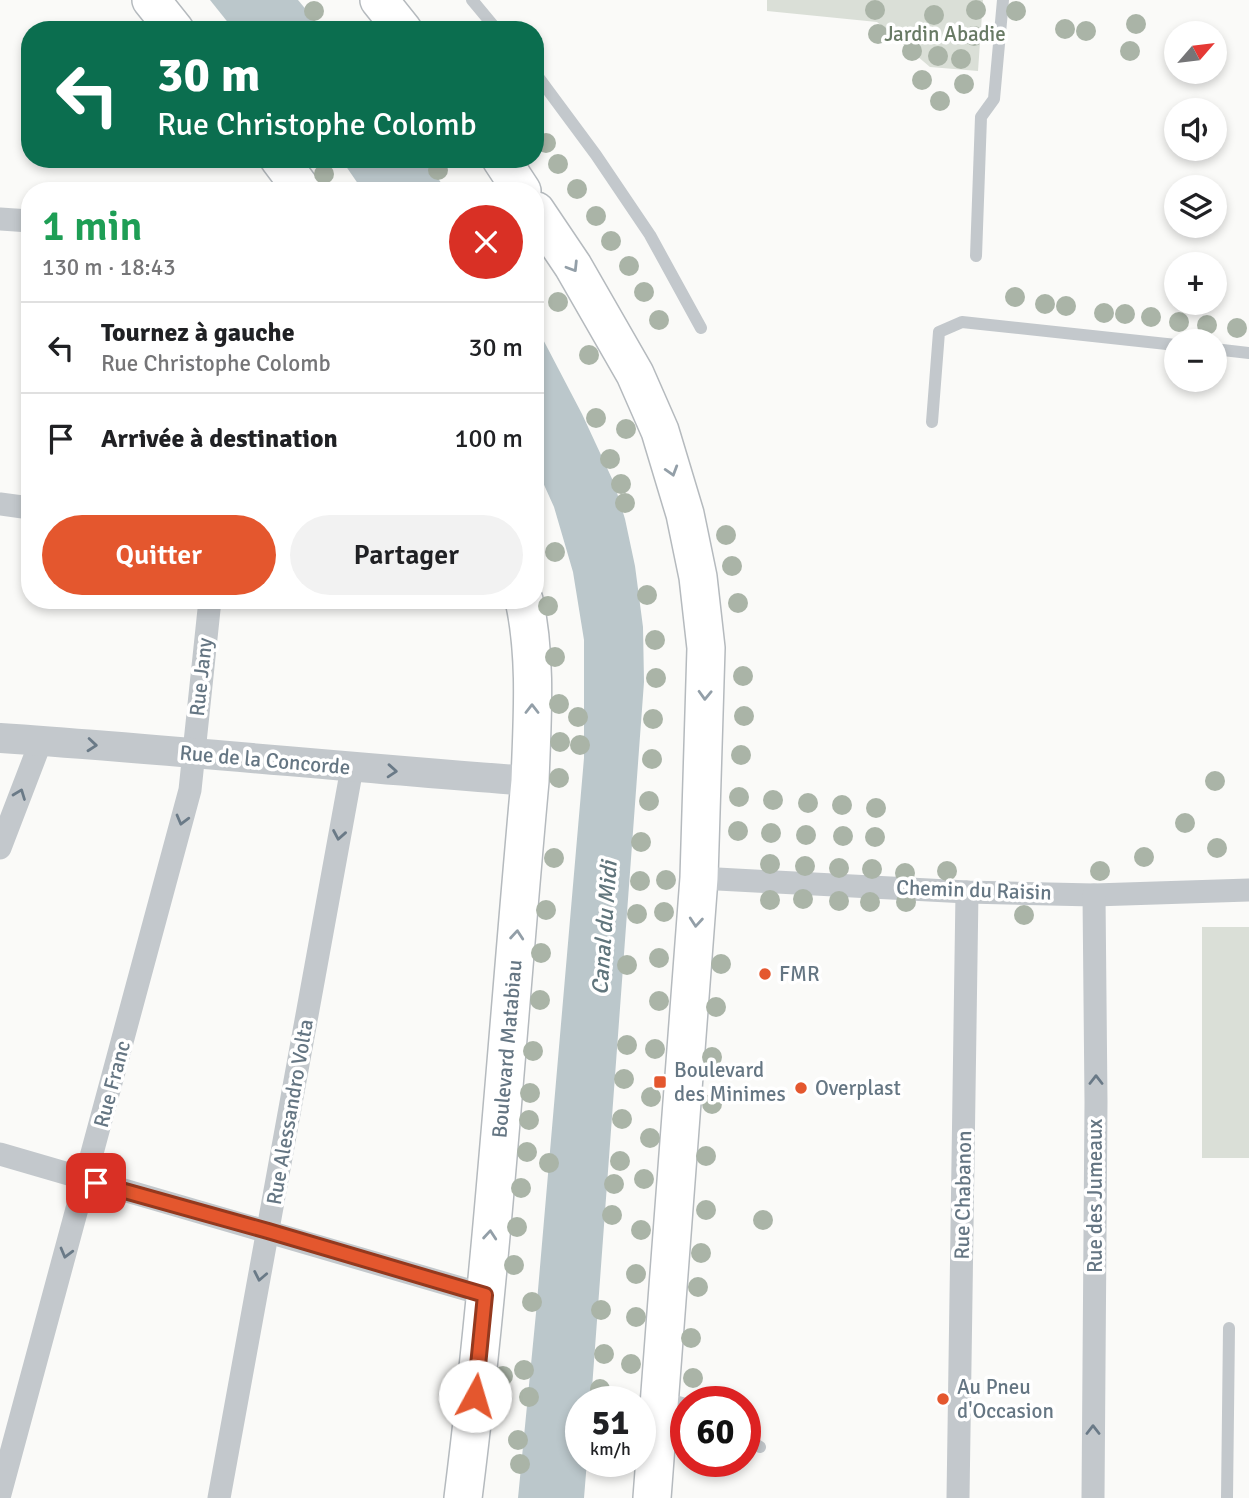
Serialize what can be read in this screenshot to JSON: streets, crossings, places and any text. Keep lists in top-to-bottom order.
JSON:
{
  "streets": {
    "main road": ["Boulevard Matabiau"],
    "street": [
      "Rue Jany",
      "Rue de la Concorde",
      "Chemin du Raisin",
      "Rue Franc",
      "Rue Alessandro Volta",
      "Rue Chabanon",
      "Rue des Jumeaux"
    ]
  },
  "crossings": [
    ["Rue Jany", "Rue de la Concorde"],
    ["Rue Jany", "Rue Franc"],
    ["Rue de la Concorde", "Boulevard Matabiau"],
    ["Rue de la Concorde", "Rue Franc"],
    ["Rue de la Concorde", "Rue Alessandro Volta"],
    ["Chemin du Raisin", "Rue Chabanon"],
    ["Chemin du Raisin", "Rue des Jumeaux"]
  ],
  "one_way": [
    "Rue de la Concorde",
    "Rue Franc",
    "Rue Alessandro Volta",
    "Rue des Jumeaux"
  ],
  "water": ["Canal du Midi"],
  "parks": ["Jardin Abadie"],
  "places": {
    "other": ["FMR", "Overplast", "Au Pneu d'Occasion"],
    "transit": ["Boulevard des Minimes"]
  },
  "north": "top right",
  "page": {
    "map_buttons": ["+", "−"],
    "turn": ["30 m", "Rue Christophe Colomb"],
    "heading": ["1 min", "130 m · 18:43"],
    "list": [
      {
        "name": "Tournez à gauche",
        "note": "Rue Christophe Colomb",
        "value": "30 m"
      },
      {
        "name": "Arrivée à destination",
        "value": "100 m"
      }
    ],
    "buttons": ["Quitter", "Partager"],
    "speed": "51 km/h",
    "limit": "60"
  }
}
